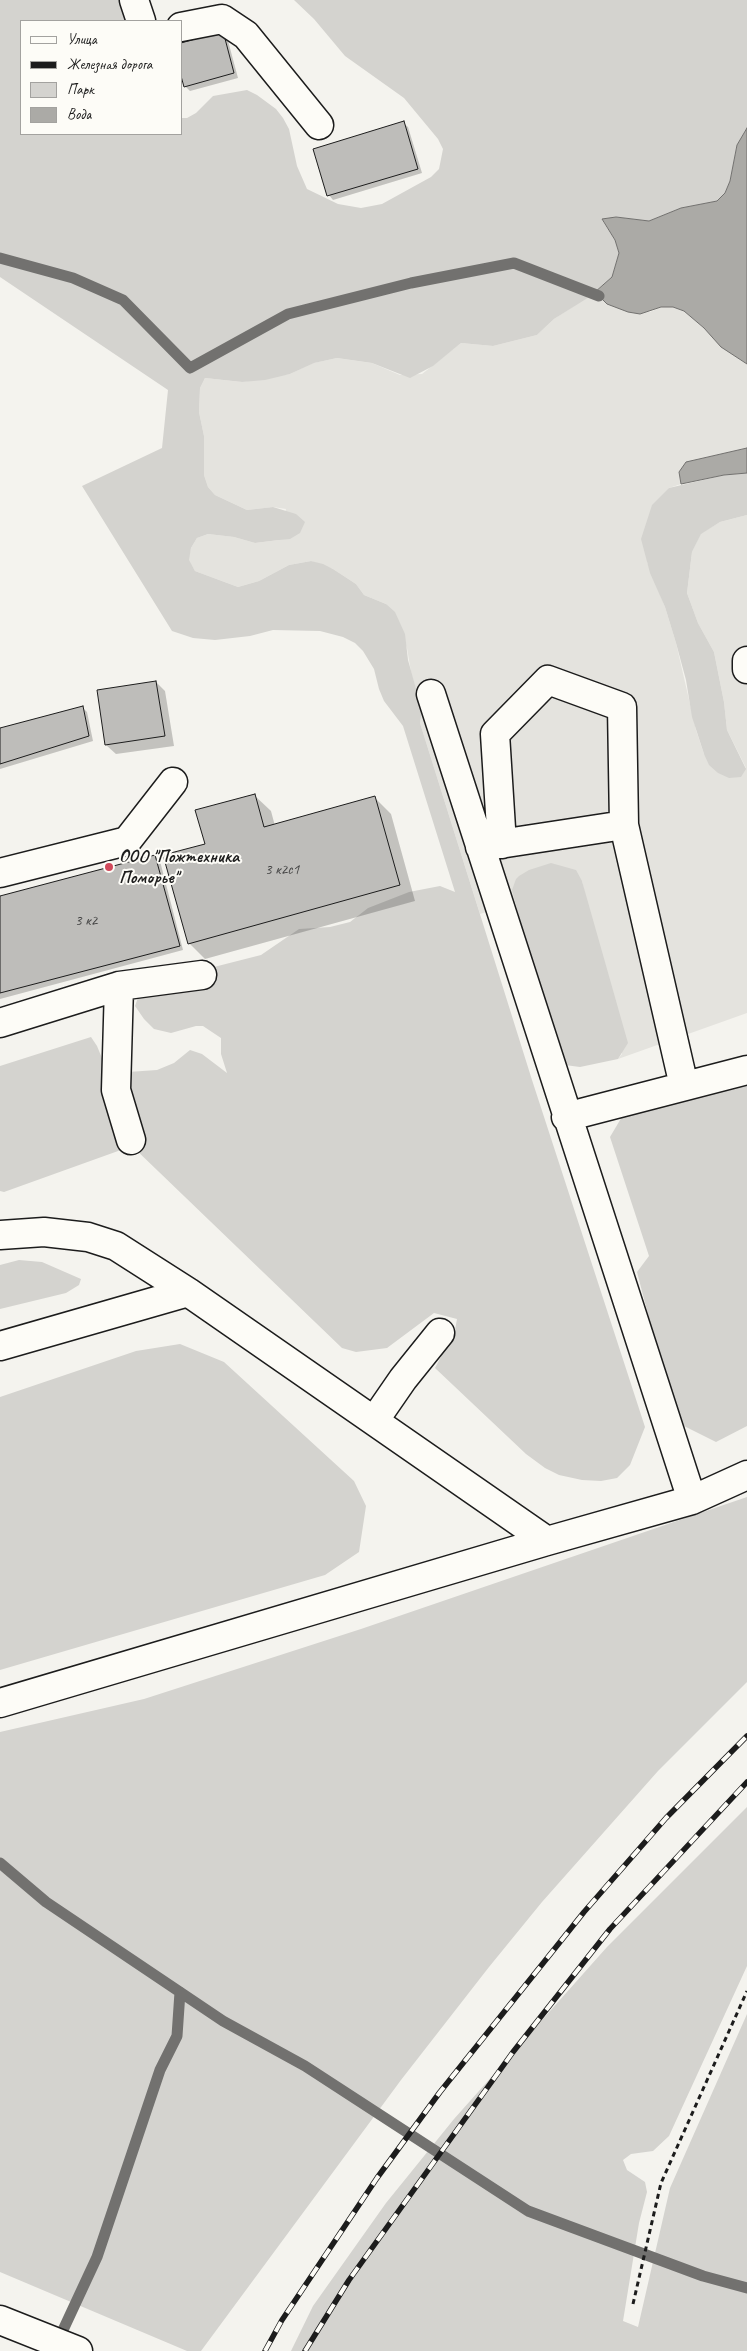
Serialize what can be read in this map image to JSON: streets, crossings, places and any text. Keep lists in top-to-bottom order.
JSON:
{
  "places": ["ООО \"Пожтехника Поморье\""],
  "house_numbers": ["3 к2с1", "3 к2"],
  "legend": [
    "Улица",
    "Железная дорога",
    "Парк",
    "Вода"
  ]
}
